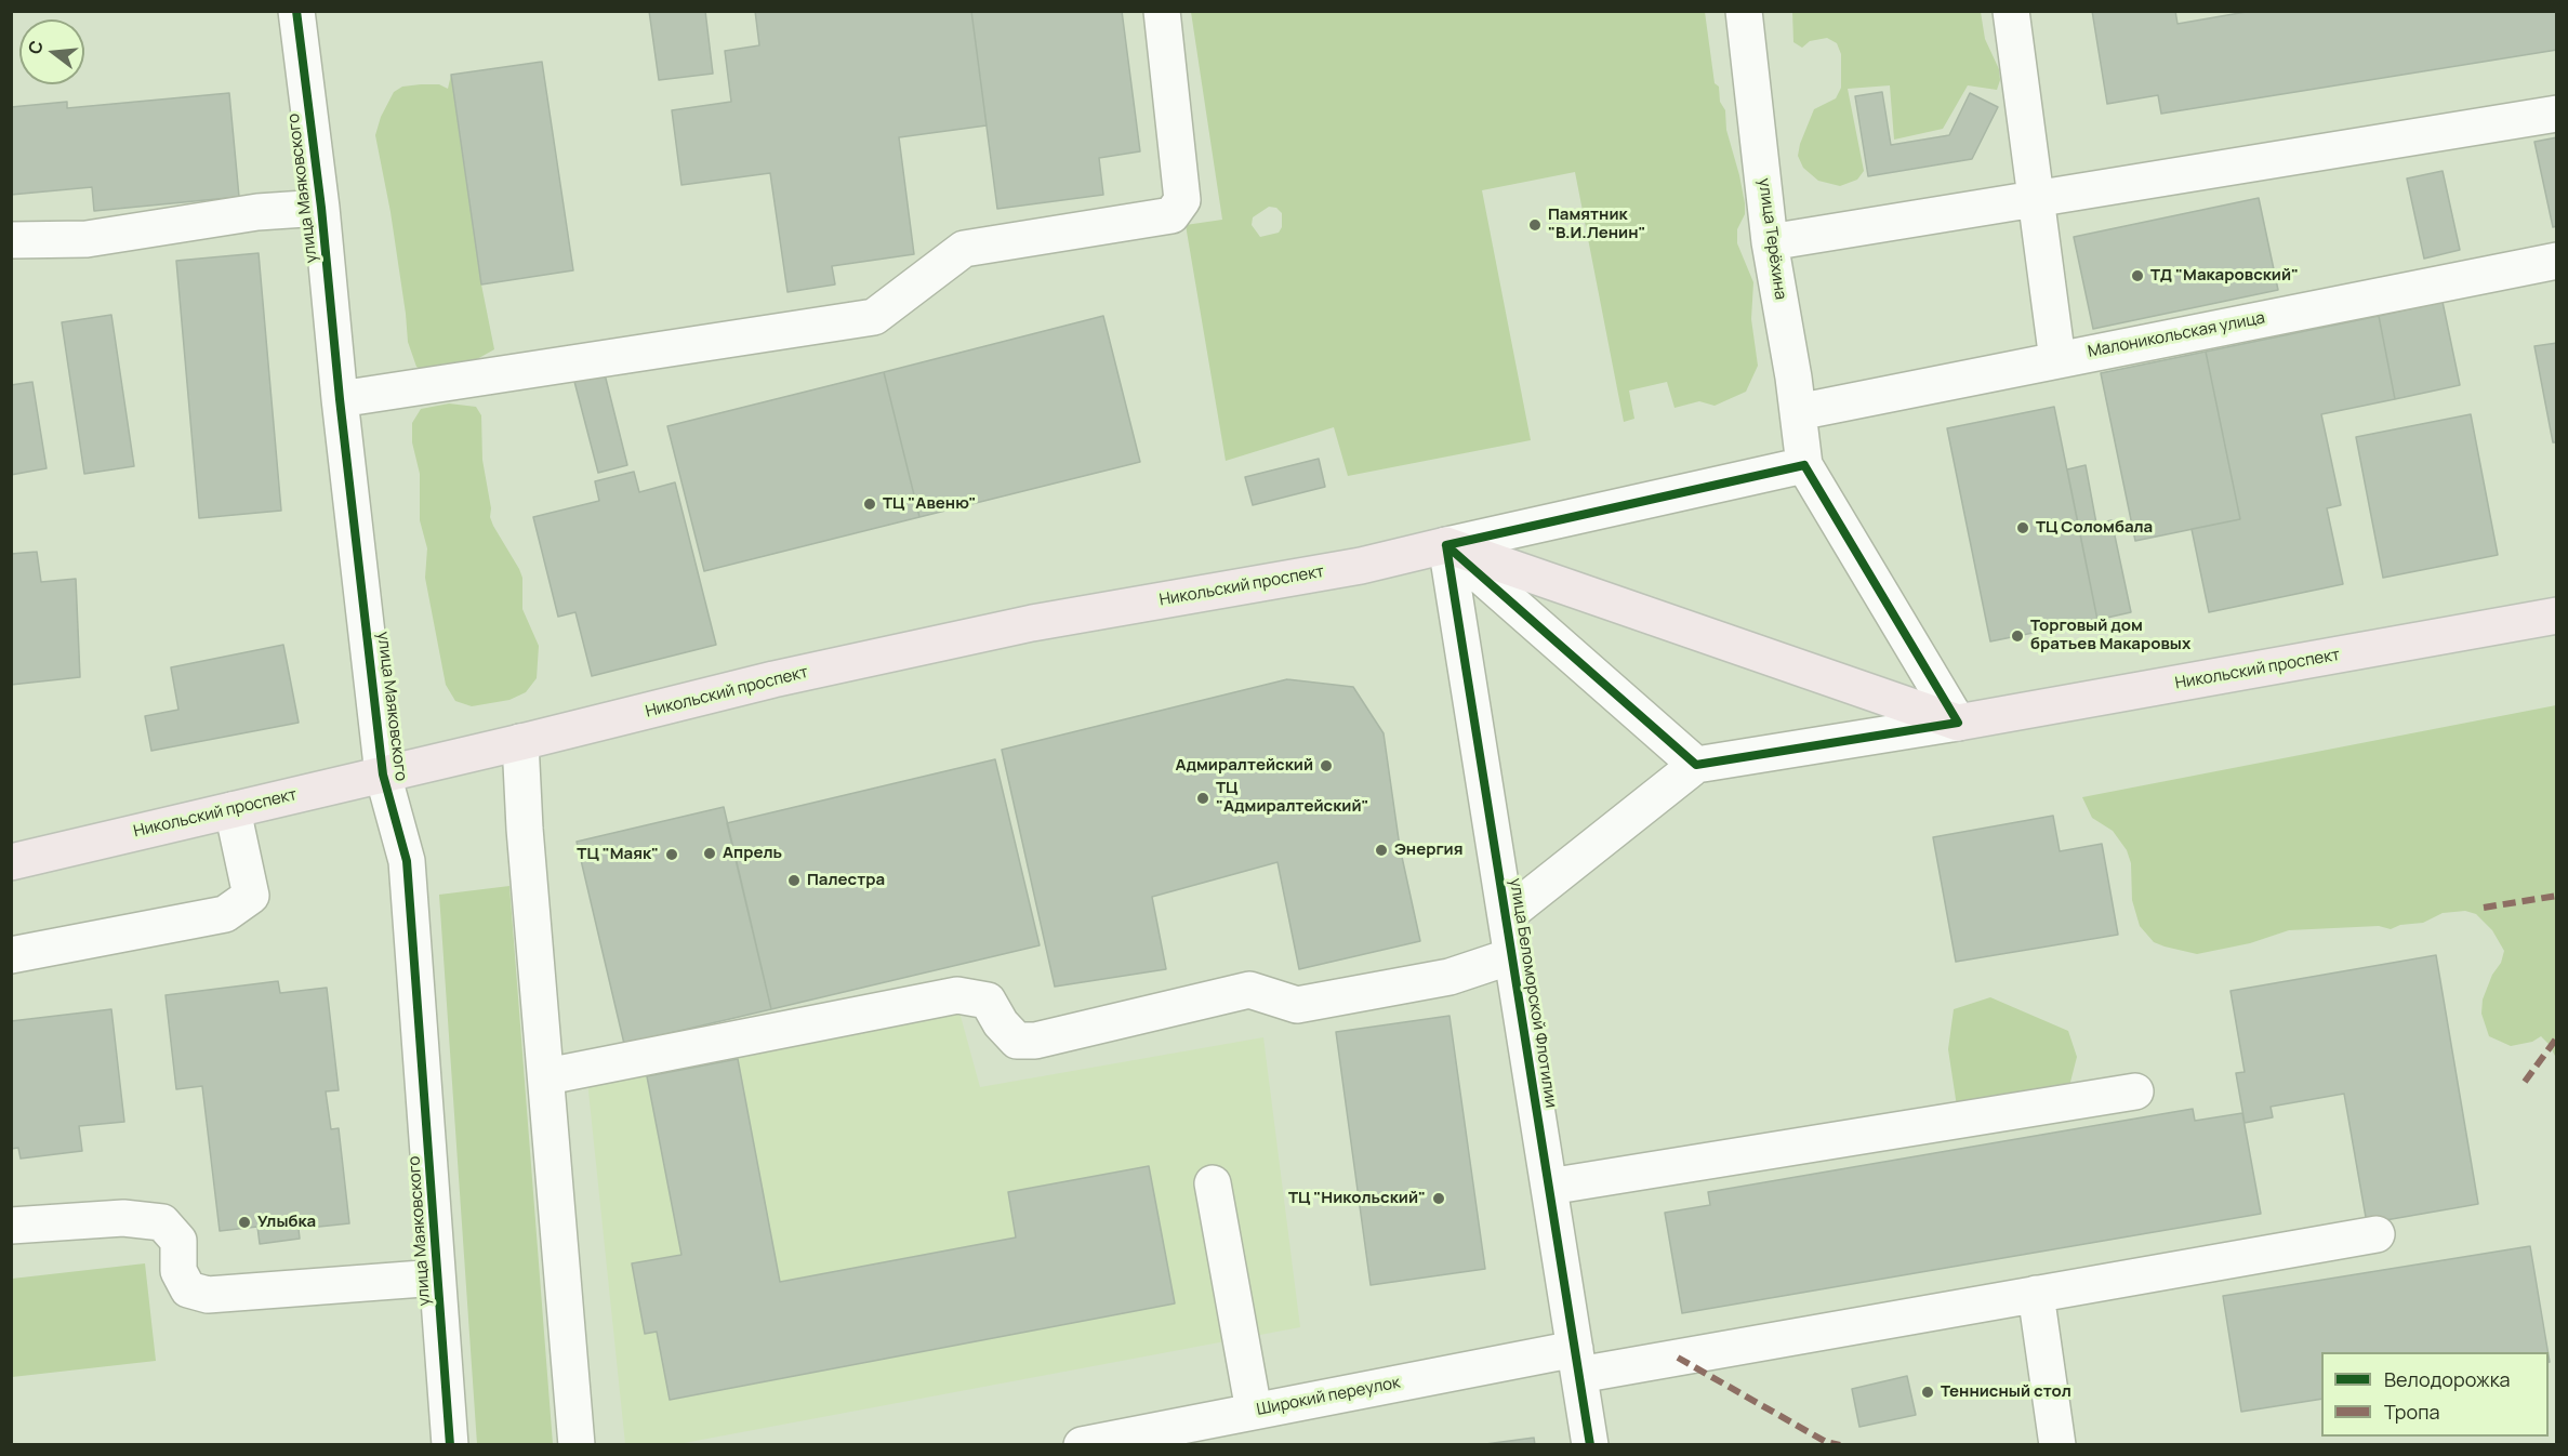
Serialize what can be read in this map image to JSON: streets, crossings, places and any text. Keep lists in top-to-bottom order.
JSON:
{
  "streets": {
    "main road": ["Никольский проспект"],
    "street": [
      "улица Маяковского",
      "улица Терёхина",
      "Малоникольская улица",
      "улица Беломорской Флотилии",
      "Широкий переулок"
    ]
  },
  "crossings": [
    ["улица Маяковского", "Никольский проспект"],
    ["улица Терёхина", "Малоникольская улица"],
    ["Никольский проспект", "улица Беломорской Флотилии"],
    ["улица Беломорской Флотилии", "Широкий переулок"]
  ],
  "places": [
    "Памятник \"В.И.Ленин\"",
    "ТД \"Макаровский\"",
    "ТЦ \"Авеню\"",
    "ТЦ Соломбала",
    "Торговый дом братьев Макаровых",
    "Адмиралтейский",
    "ТЦ \"Адмиралтейский\"",
    "Энергия",
    "Апрель",
    "ТЦ \"Маяк\"",
    "Палестра",
    "ТЦ \"Никольский\"",
    "Улыбка",
    "Теннисный стол"
  ],
  "legend": ["Велодорожка", "Тропа"],
  "north": "left"
}
